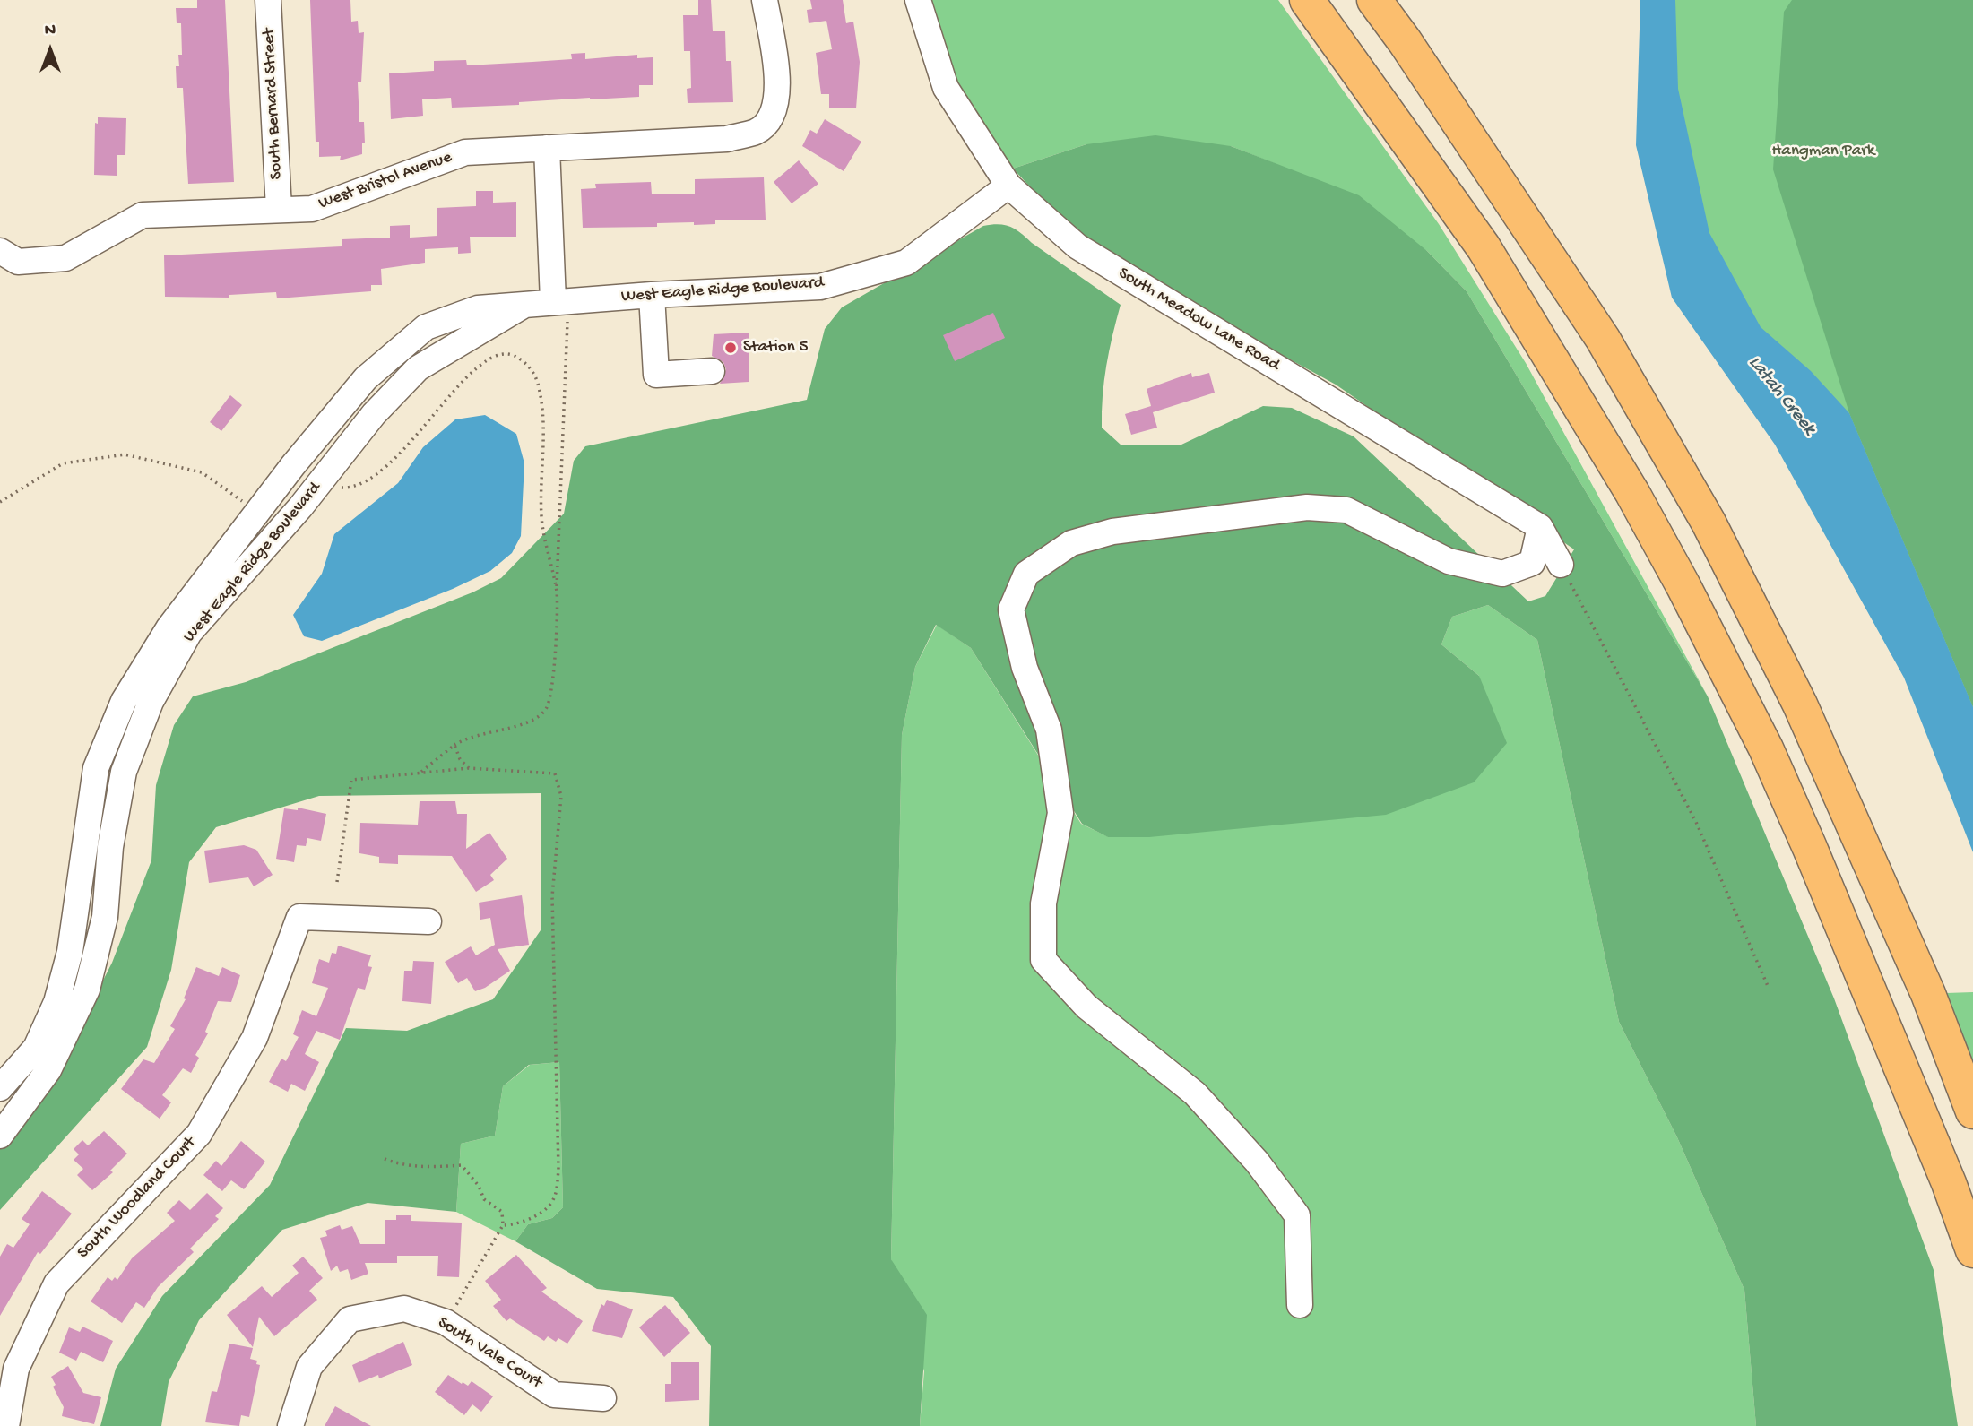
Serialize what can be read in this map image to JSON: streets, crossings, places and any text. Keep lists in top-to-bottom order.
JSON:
{
  "streets": {
    "street": [
      "South Bernard Street",
      "West Bristol Avenue",
      "West Eagle Ridge Boulevard",
      "South Meadow Lane Road",
      "South Woodland Court",
      "South Vale Court"
    ]
  },
  "crossings": [
    ["South Bernard Street", "West Bristol Avenue"],
    ["West Eagle Ridge Boulevard", "South Meadow Lane Road"]
  ],
  "water": ["Latah Creek"],
  "parks": ["Hangman Park"],
  "places": ["Station 5"],
  "north": "top"
}
